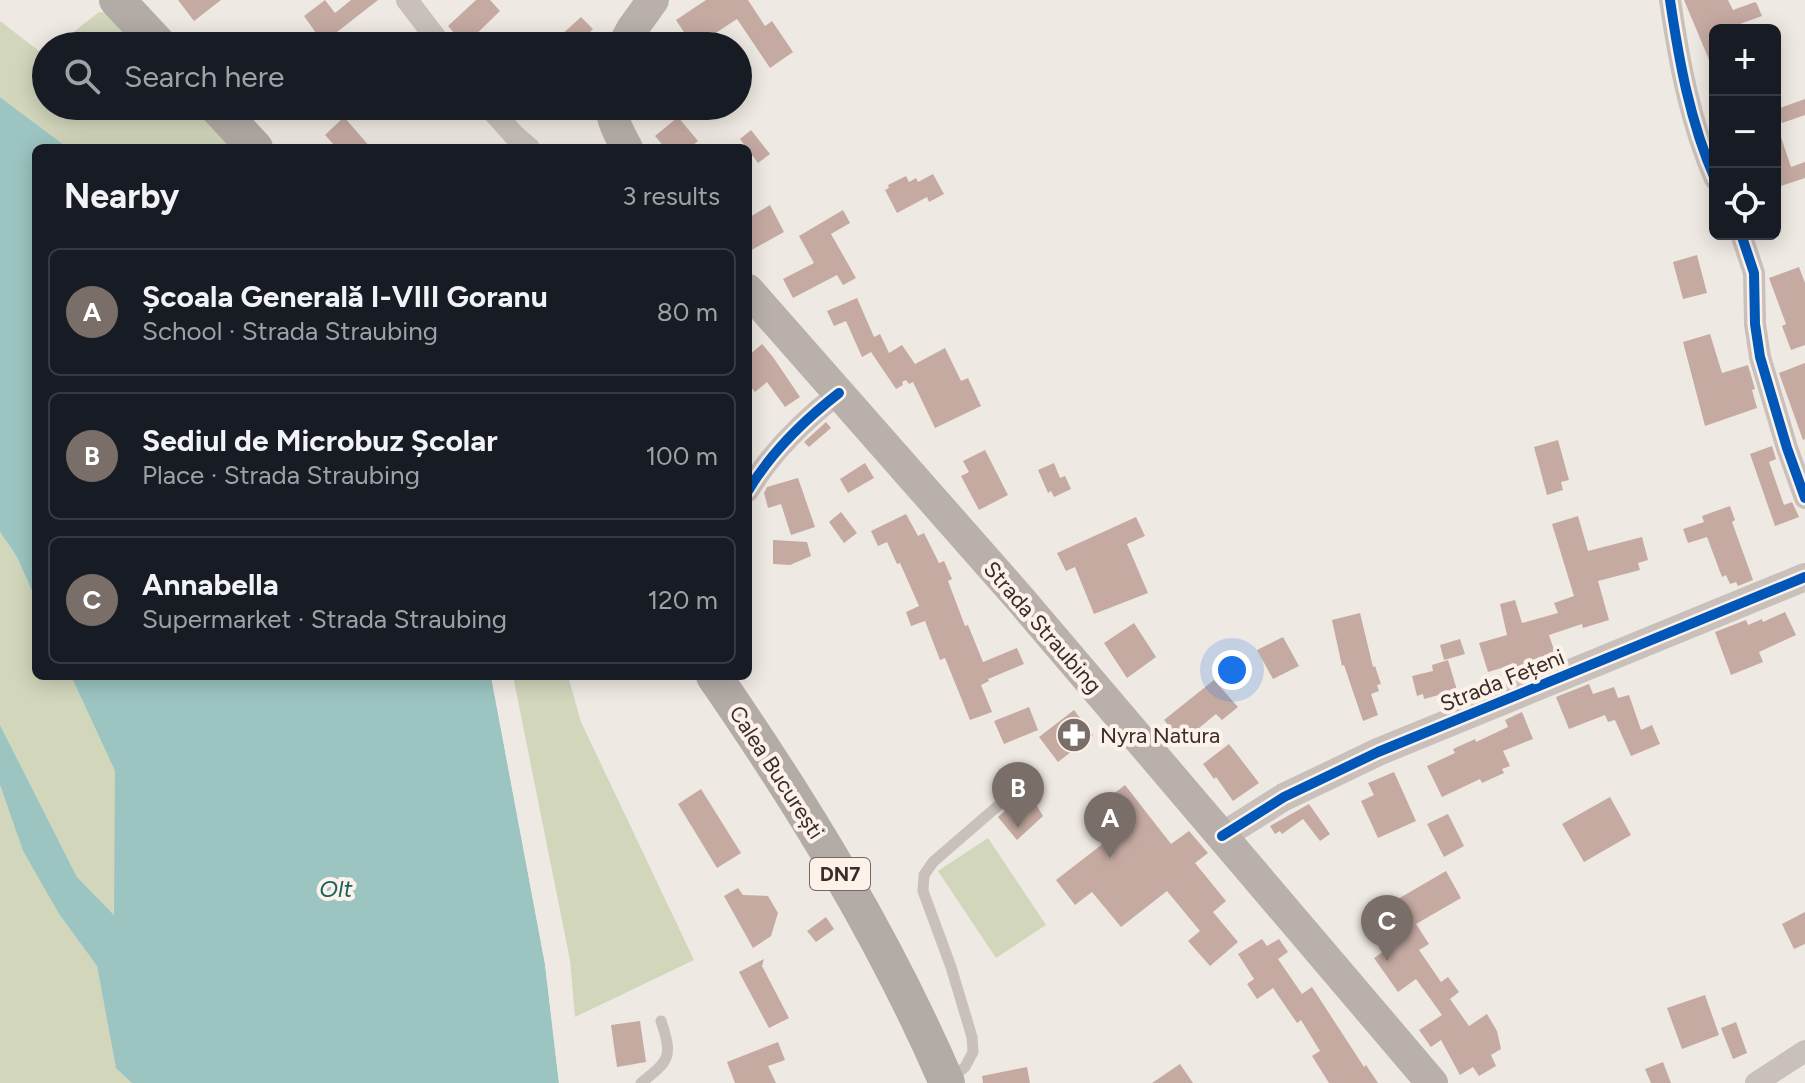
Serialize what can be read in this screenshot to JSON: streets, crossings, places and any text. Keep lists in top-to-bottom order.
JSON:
{
  "streets": {
    "highway": ["Calea București", "DN7"],
    "main road": ["Strada Straubing"],
    "street": ["Strada Fețeni"]
  },
  "crossings": [
    ["Strada Straubing", "Strada Fețeni"]
  ],
  "water": ["Olt"],
  "places": {
    "pharmacy": ["Nyra Natura"]
  },
  "page": {
    "map_buttons": ["+", "−"],
    "search": "Search here",
    "heading": ["Nearby", "3 results"],
    "list": [
      {
        "mark": "A",
        "name": "Școala Generală I-VIII Goranu",
        "note": "School · Strada Straubing",
        "value": "80 m"
      },
      {
        "mark": "B",
        "name": "Sediul de Microbuz Școlar",
        "note": "Place · Strada Straubing",
        "value": "100 m"
      },
      {
        "mark": "C",
        "name": "Annabella",
        "note": "Supermarket · Strada Straubing",
        "value": "120 m"
      }
    ],
    "pins": ["B", "A", "C"]
  }
}
